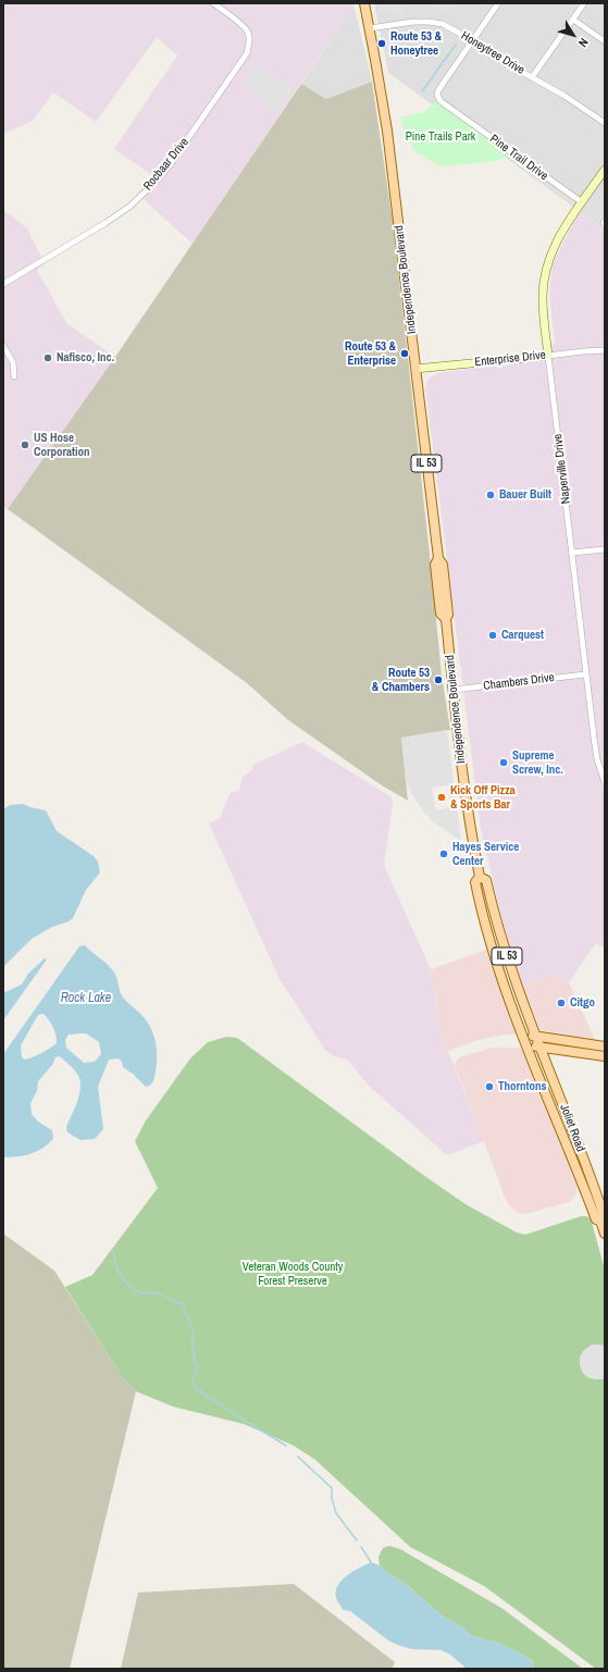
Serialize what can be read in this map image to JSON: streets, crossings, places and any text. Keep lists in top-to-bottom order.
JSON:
{
  "streets": {
    "main road": ["Independence Boulevard", "IL 53", "Joliet Road"],
    "street": [
      "Honeytree Drive",
      "Pine Trail Drive",
      "Rocbaar Drive",
      "Enterprise Drive",
      "Naperville Drive",
      "Chambers Drive"
    ]
  },
  "crossings": [
    ["Honeytree Drive", "Pine Trail Drive"],
    ["Honeytree Drive", "Independence Boulevard"],
    ["Pine Trail Drive", "Naperville Drive"],
    ["Independence Boulevard", "Enterprise Drive"],
    ["Independence Boulevard", "Chambers Drive"],
    ["Independence Boulevard", "Joliet Road"],
    ["Enterprise Drive", "Naperville Drive"],
    ["Naperville Drive", "Chambers Drive"]
  ],
  "water": ["Rock Lake"],
  "parks": ["Pine Trails Park", "Veteran Woods County Forest Preserve"],
  "places": [
    "Route 53 & Honeytree",
    "Route 53 & Enterprise",
    "Nafisco, Inc.",
    "US Hose Corporation",
    "Bauer Built",
    "Carquest",
    "Route 53 & Chambers",
    "Supreme Screw, Inc.",
    "Kick Off Pizza & Sports Bar",
    "Hayes Service Center",
    "Citgo",
    "Thorntons"
  ],
  "north": "bottom right"
}
